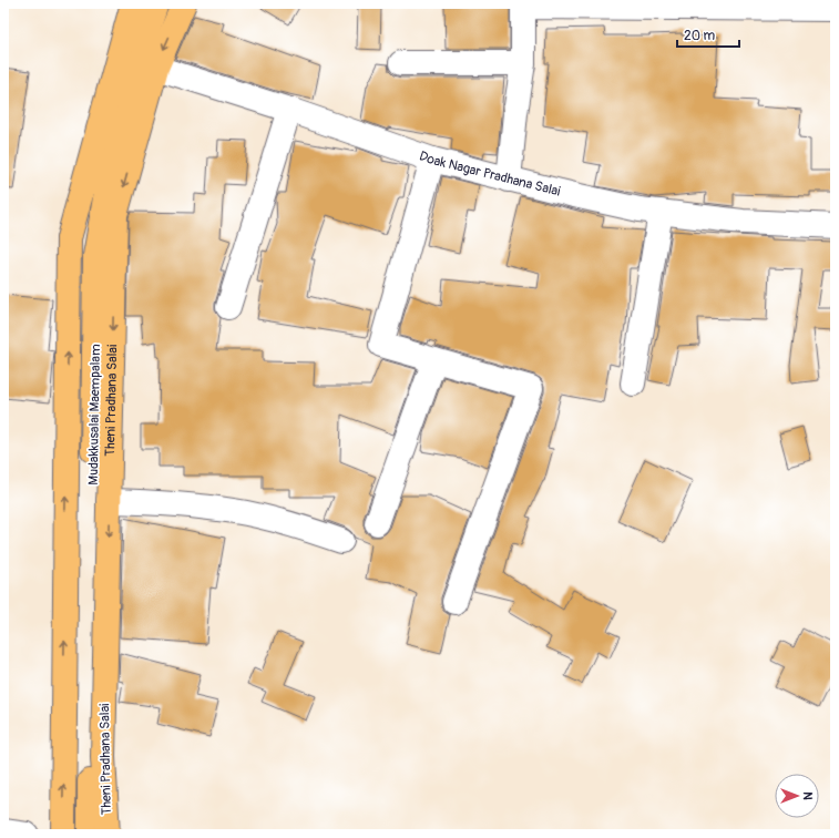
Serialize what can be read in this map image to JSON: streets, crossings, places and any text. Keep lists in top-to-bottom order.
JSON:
{
  "streets": {
    "main road": ["Theni Pradhana Salai", "Mudakkusalai Maempalam"],
    "street": ["Doak Nagar Pradhana Salai"]
  },
  "crossings": [
    ["Doak Nagar Pradhana Salai", "Theni Pradhana Salai"]
  ],
  "scale_bar": "20 m",
  "north": "right"
}
